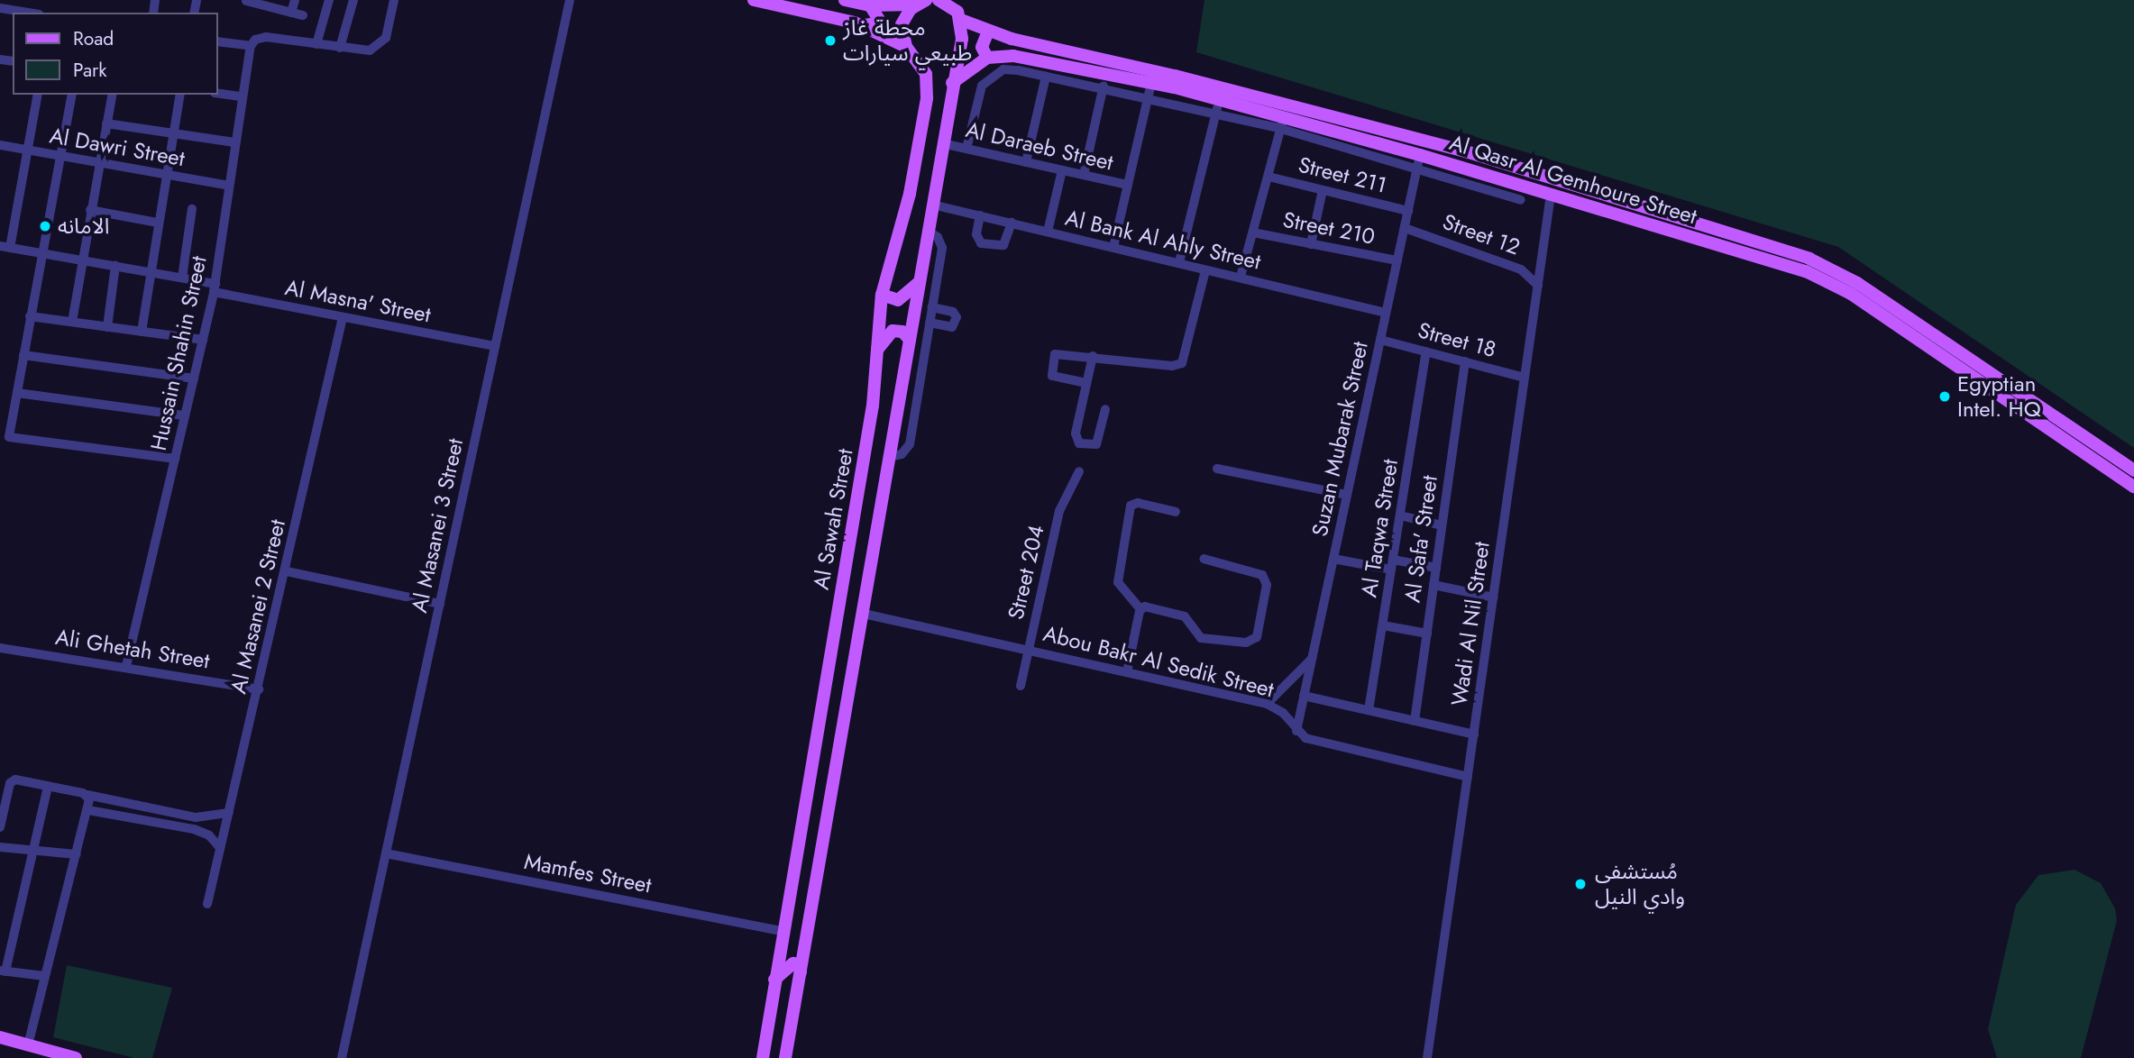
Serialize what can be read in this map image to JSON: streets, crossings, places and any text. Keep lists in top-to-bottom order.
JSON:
{
  "streets": {
    "main road": ["Al Qasr Al Gemhoure Street", "Al Sawah Street"],
    "street": [
      "Al Daraeb Street",
      "Al Dawri Street",
      "Street 211",
      "Street 210",
      "Street 12",
      "Al Bank Al Ahly Street",
      "Al Masna' Street",
      "Street 18",
      "Hussain Shahin Street",
      "Suzan Mubarak Street",
      "Al Masanei 3 Street",
      "Al Taqwa Street",
      "Al Safa' Street",
      "Street 204",
      "Al Masanei 2 Street",
      "Wadi Al Nil Street",
      "Ali Ghetah Street",
      "Abou Bakr Al Sedik Street",
      "Mamfes Street"
    ]
  },
  "crossings": [
    ["Al Daraeb Street", "Al Sawah Street"],
    ["Al Dawri Street", "Hussain Shahin Street"],
    ["Street 211", "Suzan Mubarak Street"],
    ["Al Qasr Al Gemhoure Street", "Suzan Mubarak Street"],
    ["Al Qasr Al Gemhoure Street", "Al Sawah Street"],
    ["Al Qasr Al Gemhoure Street", "Wadi Al Nil Street"],
    ["Street 210", "Suzan Mubarak Street"],
    ["Street 12", "Suzan Mubarak Street"],
    ["Street 12", "Wadi Al Nil Street"],
    ["Al Bank Al Ahly Street", "Suzan Mubarak Street"],
    ["Al Bank Al Ahly Street", "Al Sawah Street"],
    ["Al Masna' Street", "Hussain Shahin Street"],
    ["Al Masna' Street", "Al Masanei 3 Street"],
    ["Al Masna' Street", "Al Masanei 2 Street"],
    ["Street 18", "Suzan Mubarak Street"],
    ["Street 18", "Al Taqwa Street"],
    ["Street 18", "Al Safa' Street"],
    ["Street 18", "Wadi Al Nil Street"],
    ["Hussain Shahin Street", "Ali Ghetah Street"],
    ["Suzan Mubarak Street", "Abou Bakr Al Sedik Street"],
    ["Al Sawah Street", "Abou Bakr Al Sedik Street"],
    ["Al Sawah Street", "Mamfes Street"],
    ["Al Masanei 3 Street", "Mamfes Street"],
    ["Street 204", "Abou Bakr Al Sedik Street"],
    ["Al Masanei 2 Street", "Ali Ghetah Street"],
    ["Wadi Al Nil Street", "Abou Bakr Al Sedik Street"]
  ],
  "places": [
    "محطة غاز طبيعي سيارات",
    "الامانه",
    "Egyptian Intel. HQ",
    "مُستشفى وادي النيل"
  ],
  "legend": ["Road", "Park"]
}
